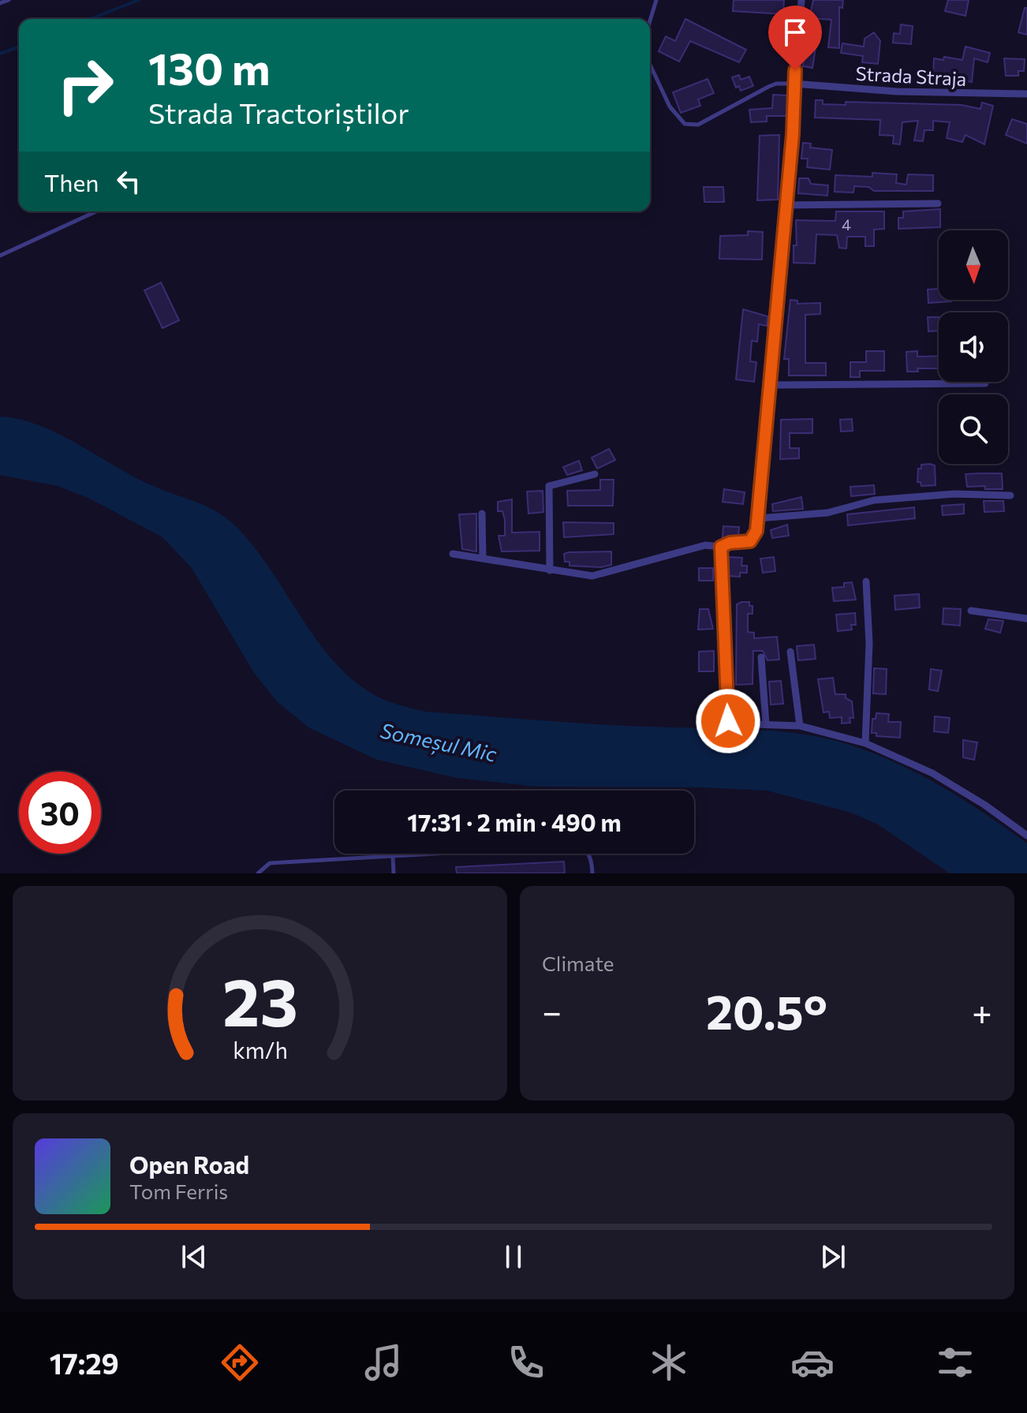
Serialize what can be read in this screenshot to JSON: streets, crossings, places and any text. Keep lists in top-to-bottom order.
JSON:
{
  "streets": {
    "street": ["Strada Straja"]
  },
  "water": ["Someșul Mic"],
  "house_numbers": ["4"],
  "north": "bottom",
  "page": {
    "turn": ["130 m", "Strada Tractoriștilor"],
    "then": "Then",
    "limit": "30",
    "trip": "17:31 · 2 min · 490 m",
    "tile": "Climate",
    "heat": ["−", "20.5°", "+"],
    "song": ["Open Road", "Tom Ferris"],
    "tabs": "17:29",
    "gauge": ["23", "km/h"]
  }
}
